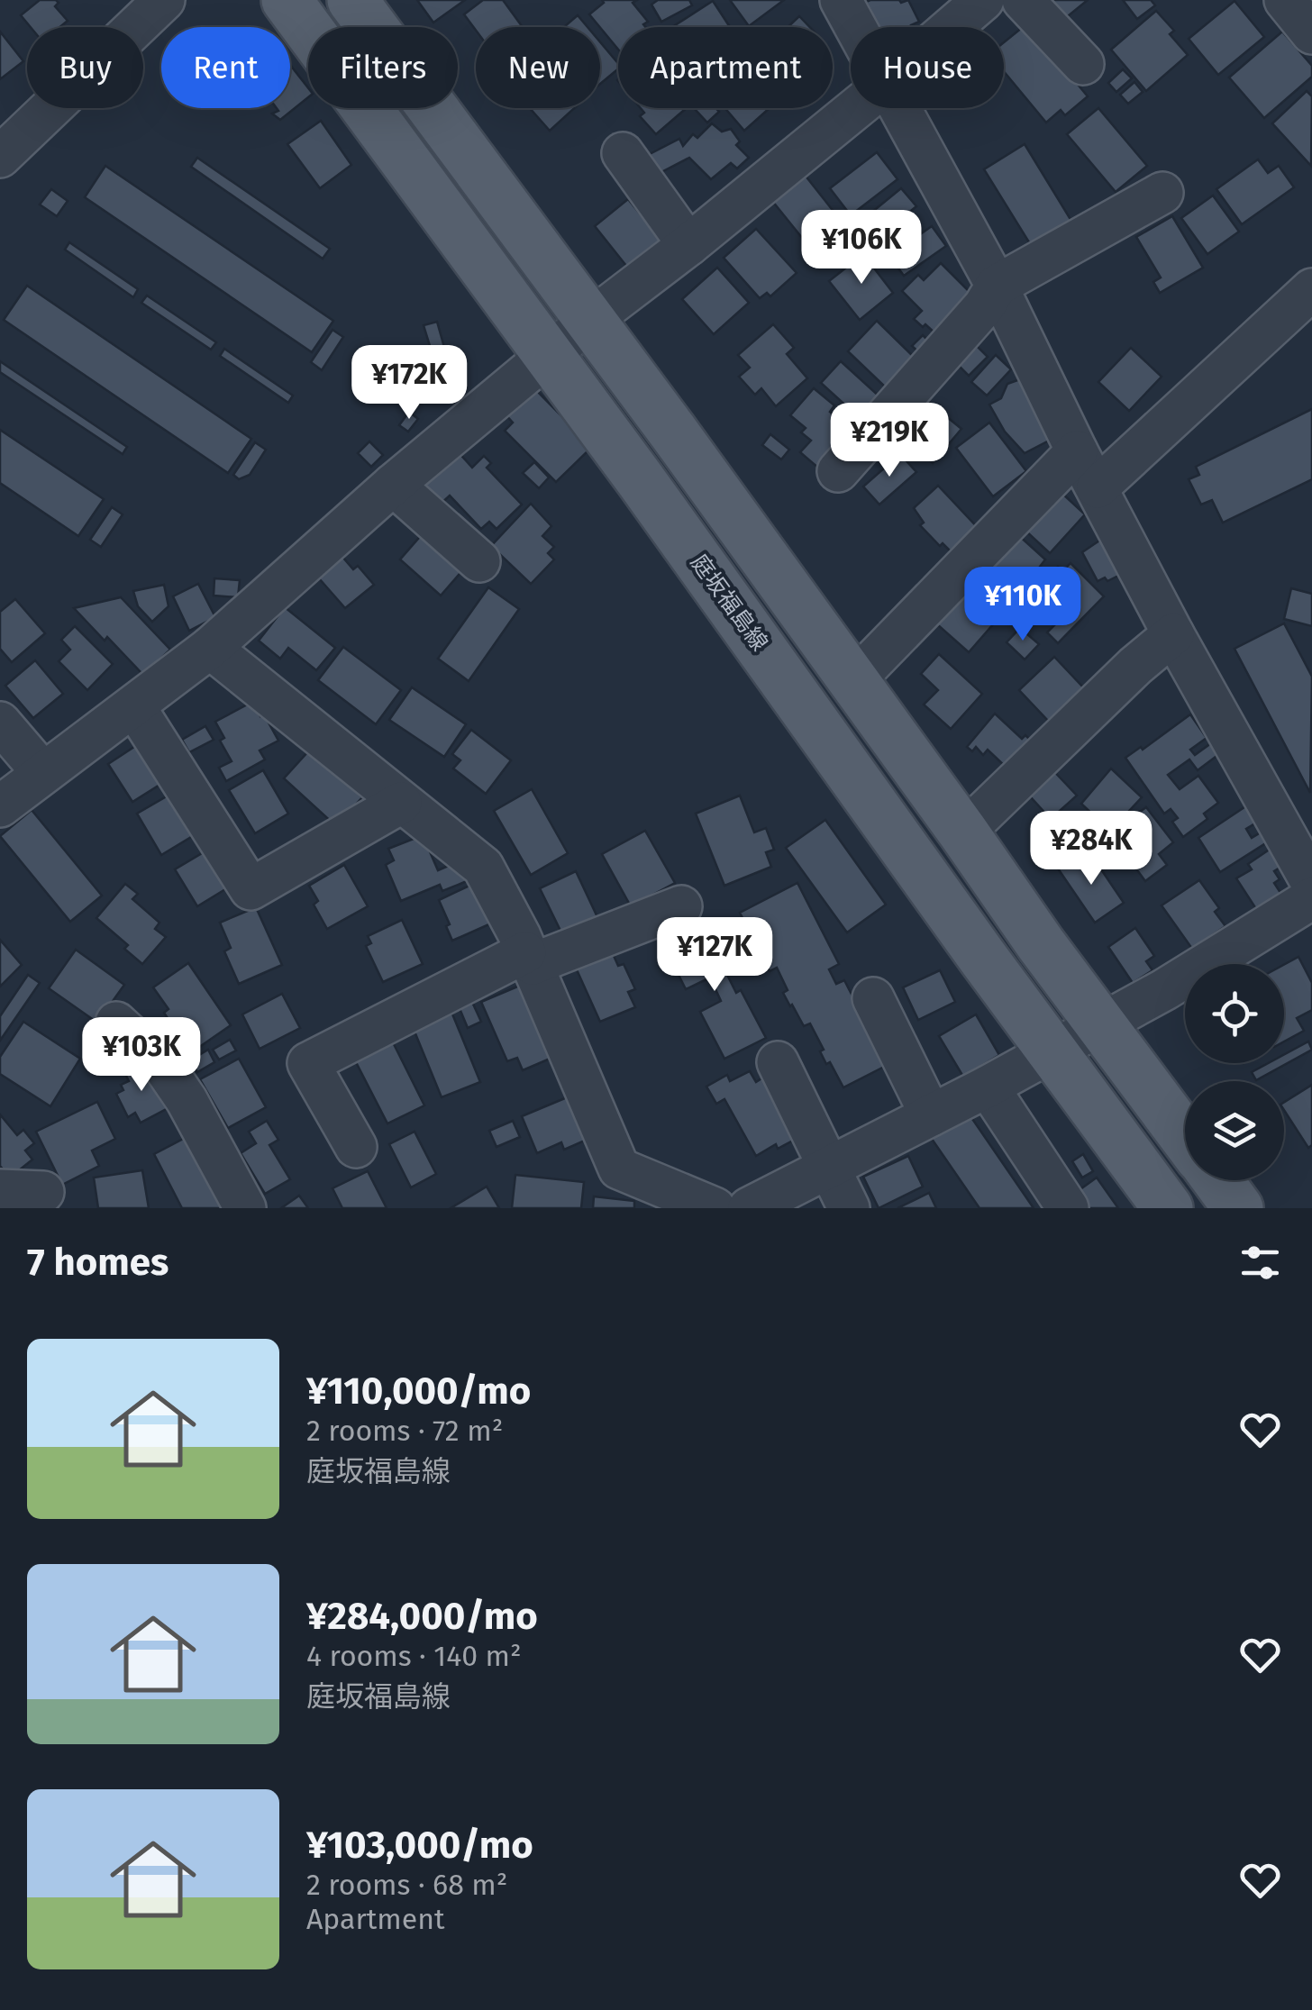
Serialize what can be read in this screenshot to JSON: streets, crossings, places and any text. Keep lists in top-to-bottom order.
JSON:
{
  "streets": {
    "main road": ["庭坂福島線"]
  },
  "page": {
    "chip": [
      "Buy",
      "Rent",
      "Filters",
      "New",
      "Apartment",
      "House"
    ],
    "price": [
      "¥106K",
      "¥172K",
      "¥219K",
      "¥110K",
      "¥284K",
      "¥127K",
      "¥103K"
    ],
    "heading": "7 homes",
    "list": [
      {
        "name": "¥110,000/mo",
        "note": "2 rooms · 72 m² · 庭坂福島線"
      },
      {
        "name": "¥284,000/mo",
        "note": "4 rooms · 140 m² · 庭坂福島線"
      },
      {
        "name": "¥103,000/mo",
        "note": "2 rooms · 68 m² · Apartment"
      }
    ]
  }
}
